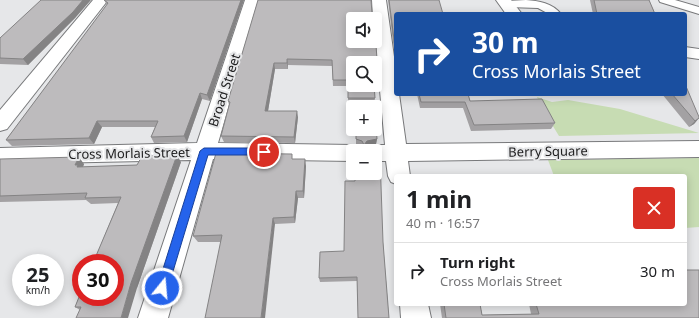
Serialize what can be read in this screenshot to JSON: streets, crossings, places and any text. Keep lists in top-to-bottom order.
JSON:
{
  "streets": {
    "street": ["Broad Street", "Berry Square", "Cross Morlais Street"]
  },
  "crossings": [
    ["Broad Street", "Cross Morlais Street"]
  ],
  "page": {
    "map_buttons": ["+", "−"],
    "turn": ["30 m", "Cross Morlais Street"],
    "heading": ["1 min", "40 m · 16:57"],
    "list": [
      {
        "name": "Turn right",
        "note": "Cross Morlais Street",
        "value": "30 m"
      }
    ],
    "speed": "25 km/h",
    "limit": "30"
  }
}
